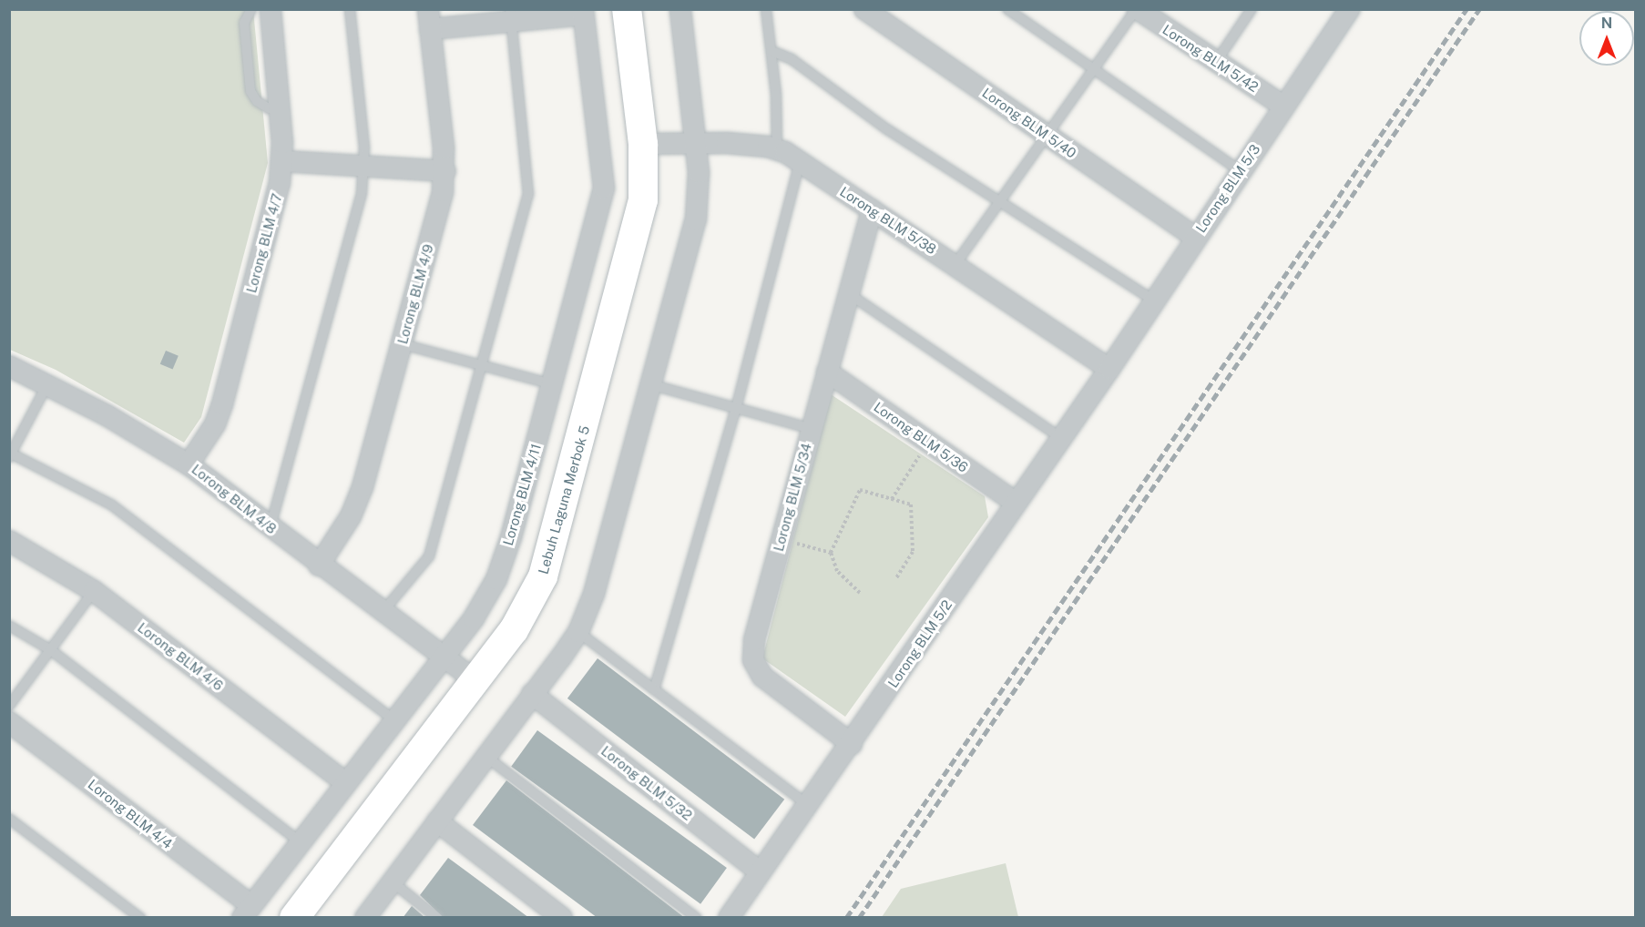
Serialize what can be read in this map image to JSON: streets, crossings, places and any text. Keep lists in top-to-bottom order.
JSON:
{
  "streets": {
    "street": [
      "Lorong BLM 5/42",
      "Lorong BLM 5/40",
      "Lorong BLM 5/3",
      "Lorong BLM 5/38",
      "Lorong BLM 4/7",
      "Lorong BLM 4/9",
      "Lorong BLM 5/36",
      "Lorong BLM 4/11",
      "Lorong BLM 5/34",
      "Lorong BLM 4/8",
      "Lebuh Laguna Merbok 5",
      "Lorong BLM 5/2",
      "Lorong BLM 4/6",
      "Lorong BLM 5/32",
      "Lorong BLM 4/4"
    ]
  },
  "crossings": [
    ["Lorong BLM 5/42", "Lorong BLM 5/3"],
    ["Lorong BLM 5/40", "Lorong BLM 5/3"],
    ["Lorong BLM 5/3", "Lorong BLM 5/38"],
    ["Lorong BLM 5/3", "Lorong BLM 5/2"],
    ["Lorong BLM 5/38", "Lorong BLM 5/34"],
    ["Lorong BLM 5/38", "Lebuh Laguna Merbok 5"],
    ["Lorong BLM 5/38", "Lorong BLM 5/2"],
    ["Lorong BLM 4/7", "Lorong BLM 4/8"],
    ["Lorong BLM 4/9", "Lorong BLM 4/8"],
    ["Lorong BLM 5/36", "Lorong BLM 5/34"],
    ["Lorong BLM 5/36", "Lorong BLM 5/2"],
    ["Lorong BLM 4/11", "Lorong BLM 4/8"],
    ["Lorong BLM 4/11", "Lorong BLM 4/6"],
    ["Lorong BLM 4/11", "Lorong BLM 4/4"],
    ["Lorong BLM 5/34", "Lorong BLM 5/2"],
    ["Lorong BLM 4/8", "Lebuh Laguna Merbok 5"],
    ["Lorong BLM 5/2", "Lorong BLM 5/32"]
  ],
  "north": "top"
}
